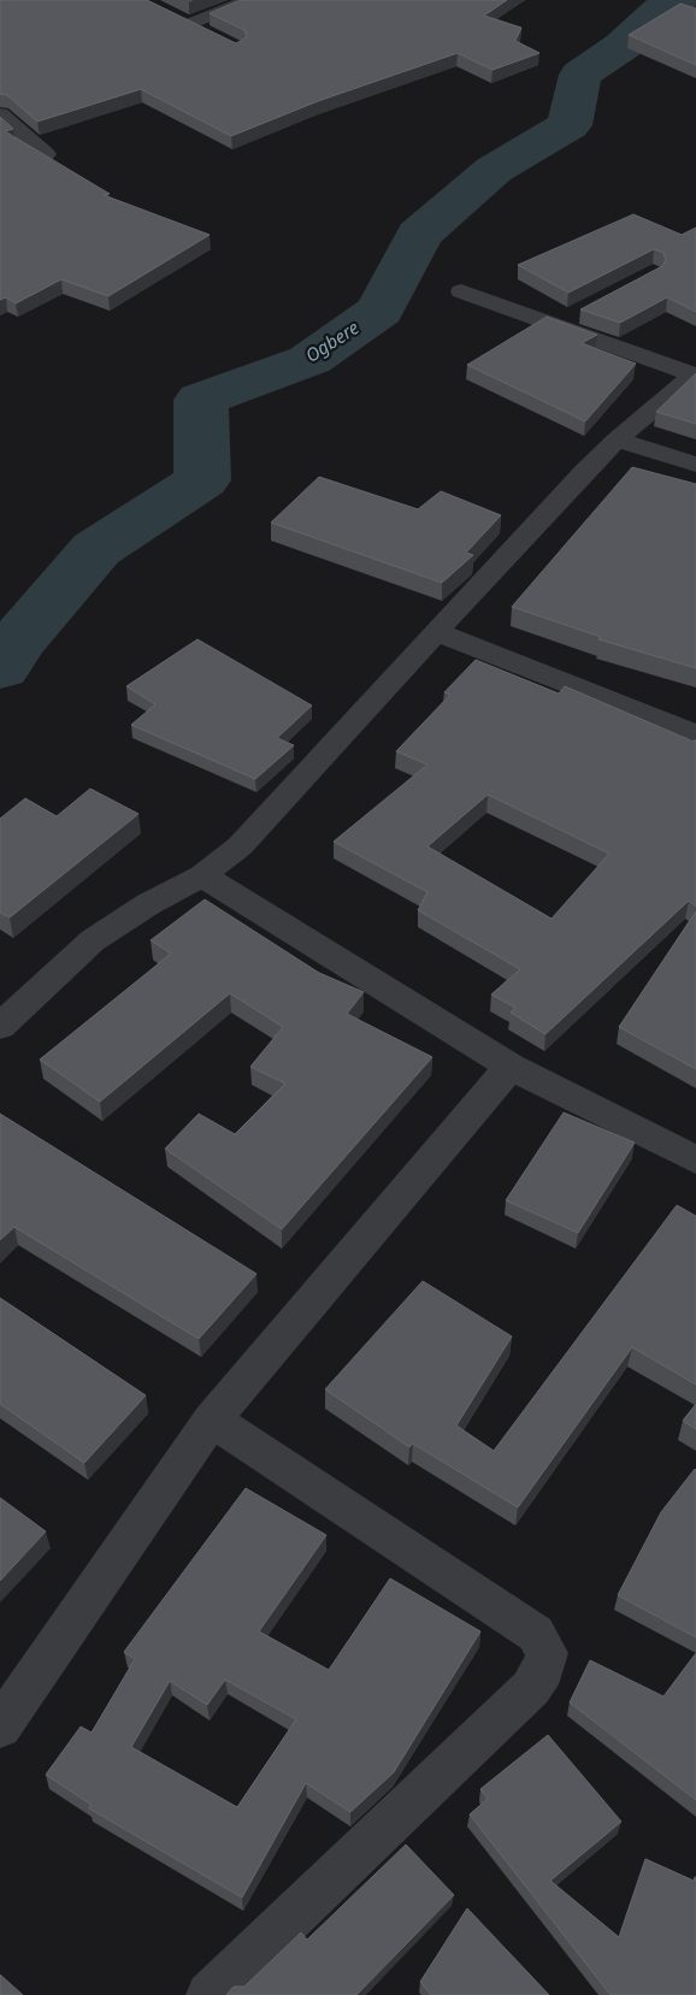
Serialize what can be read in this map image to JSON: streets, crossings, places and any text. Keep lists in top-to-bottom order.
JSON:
{
  "water": ["Ogbere"]
}
